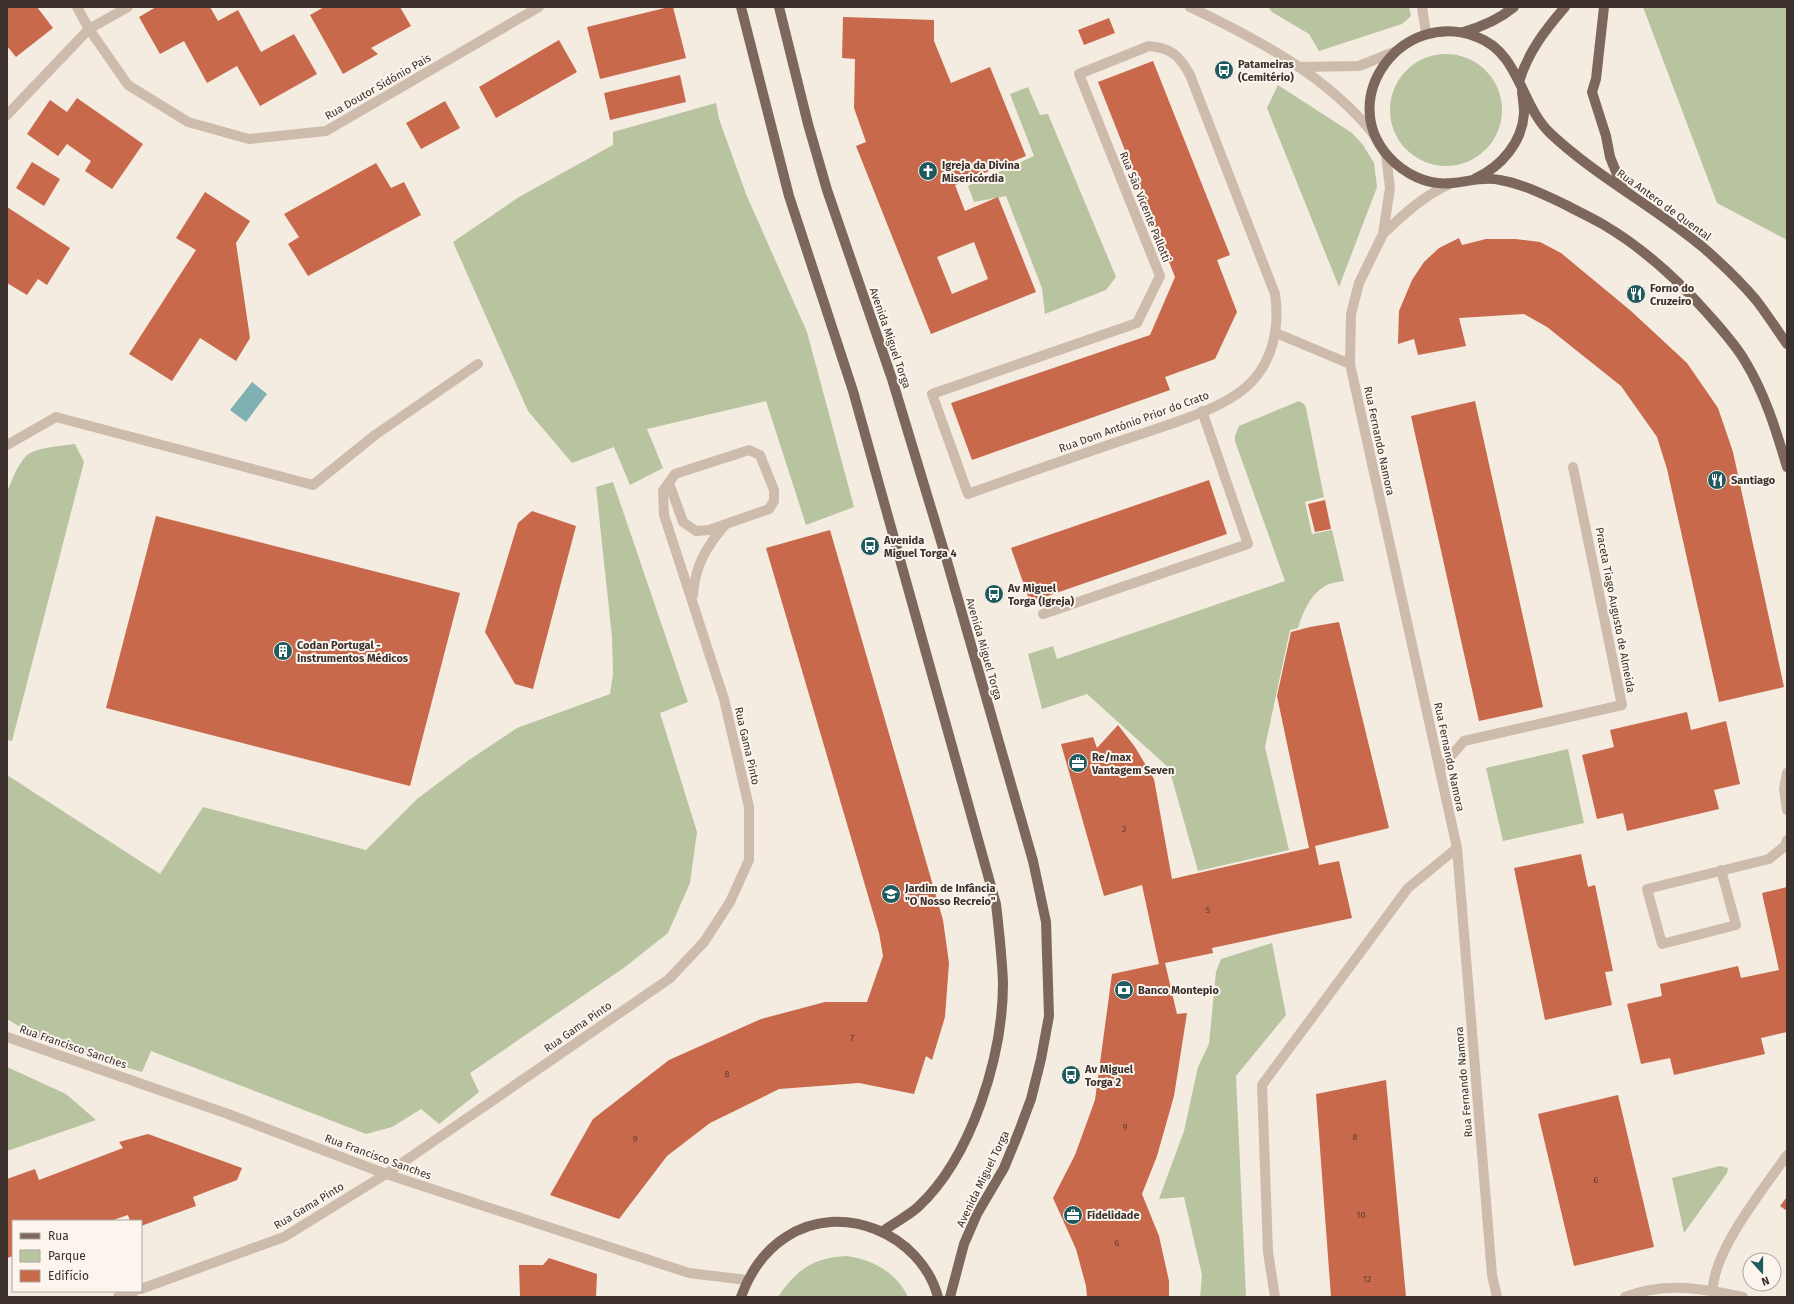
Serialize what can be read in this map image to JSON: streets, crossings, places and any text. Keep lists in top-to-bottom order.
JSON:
{
  "streets": {
    "main road": ["Rua Antero de Quental", "Avenida Miguel Torga"],
    "street": [
      "Rua Doutor Sidónio Pais",
      "Rua São Vicente Pallotti",
      "Rua Dom António Prior do Crato",
      "Rua Fernando Namora",
      "Praceta Tiago Augusto de Almeida",
      "Rua Gama Pinto",
      "Rua Francisco Sanches"
    ]
  },
  "crossings": [
    ["Rua São Vicente Pallotti", "Rua Dom António Prior do Crato"],
    ["Rua Fernando Namora", "Praceta Tiago Augusto de Almeida"],
    ["Rua Gama Pinto", "Rua Francisco Sanches"]
  ],
  "places": {
    "bus stop": [
      "Patameiras (Cemitério)",
      "Avenida Miguel Torga 4",
      "Av Miguel Torga (Igreja)",
      "Av Miguel Torga 2"
    ],
    "church": ["Igreja da Divina Misericórdia"],
    "restaurant": ["Forno do Cruzeiro", "Santiago"],
    "building": ["Codan Portugal - Instrumentos Médicos"],
    "office": ["Re/max Vantagem Seven", "Fidelidade"],
    "school or university": ["Jardim de Infância \"O Nosso Recreio\""],
    "bank": ["Banco Montepio"]
  },
  "house_numbers": [
    "3",
    "5",
    "7",
    "8",
    "9",
    "8",
    "9",
    "6",
    "10",
    "6",
    "12"
  ],
  "legend": ["Rua", "Parque", "Edifício"],
  "north": "bottom"
}
